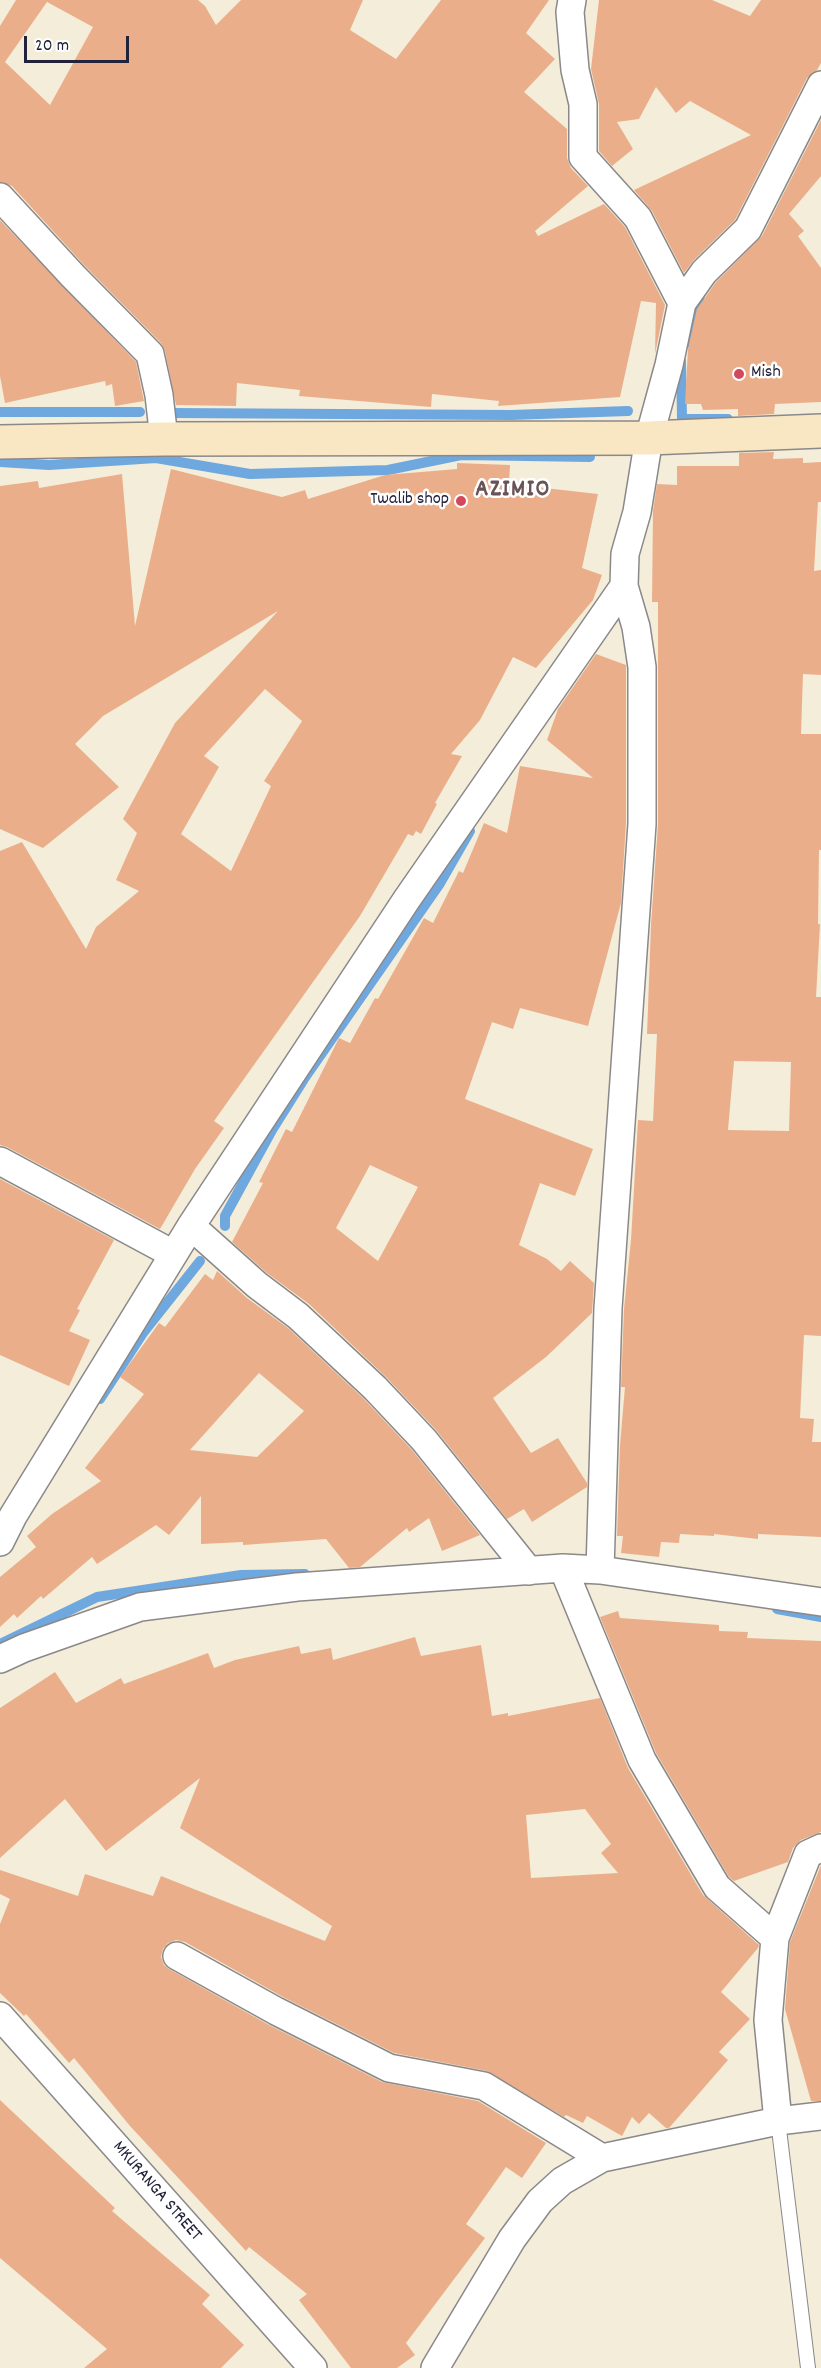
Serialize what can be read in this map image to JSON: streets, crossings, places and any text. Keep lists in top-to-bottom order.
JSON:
{
  "streets": {
    "street": ["MKURANGA STREET"]
  },
  "districts": ["AZIMIO"],
  "places": ["Mish", "Twalib shop"],
  "scale_bar": "20 m"
}
